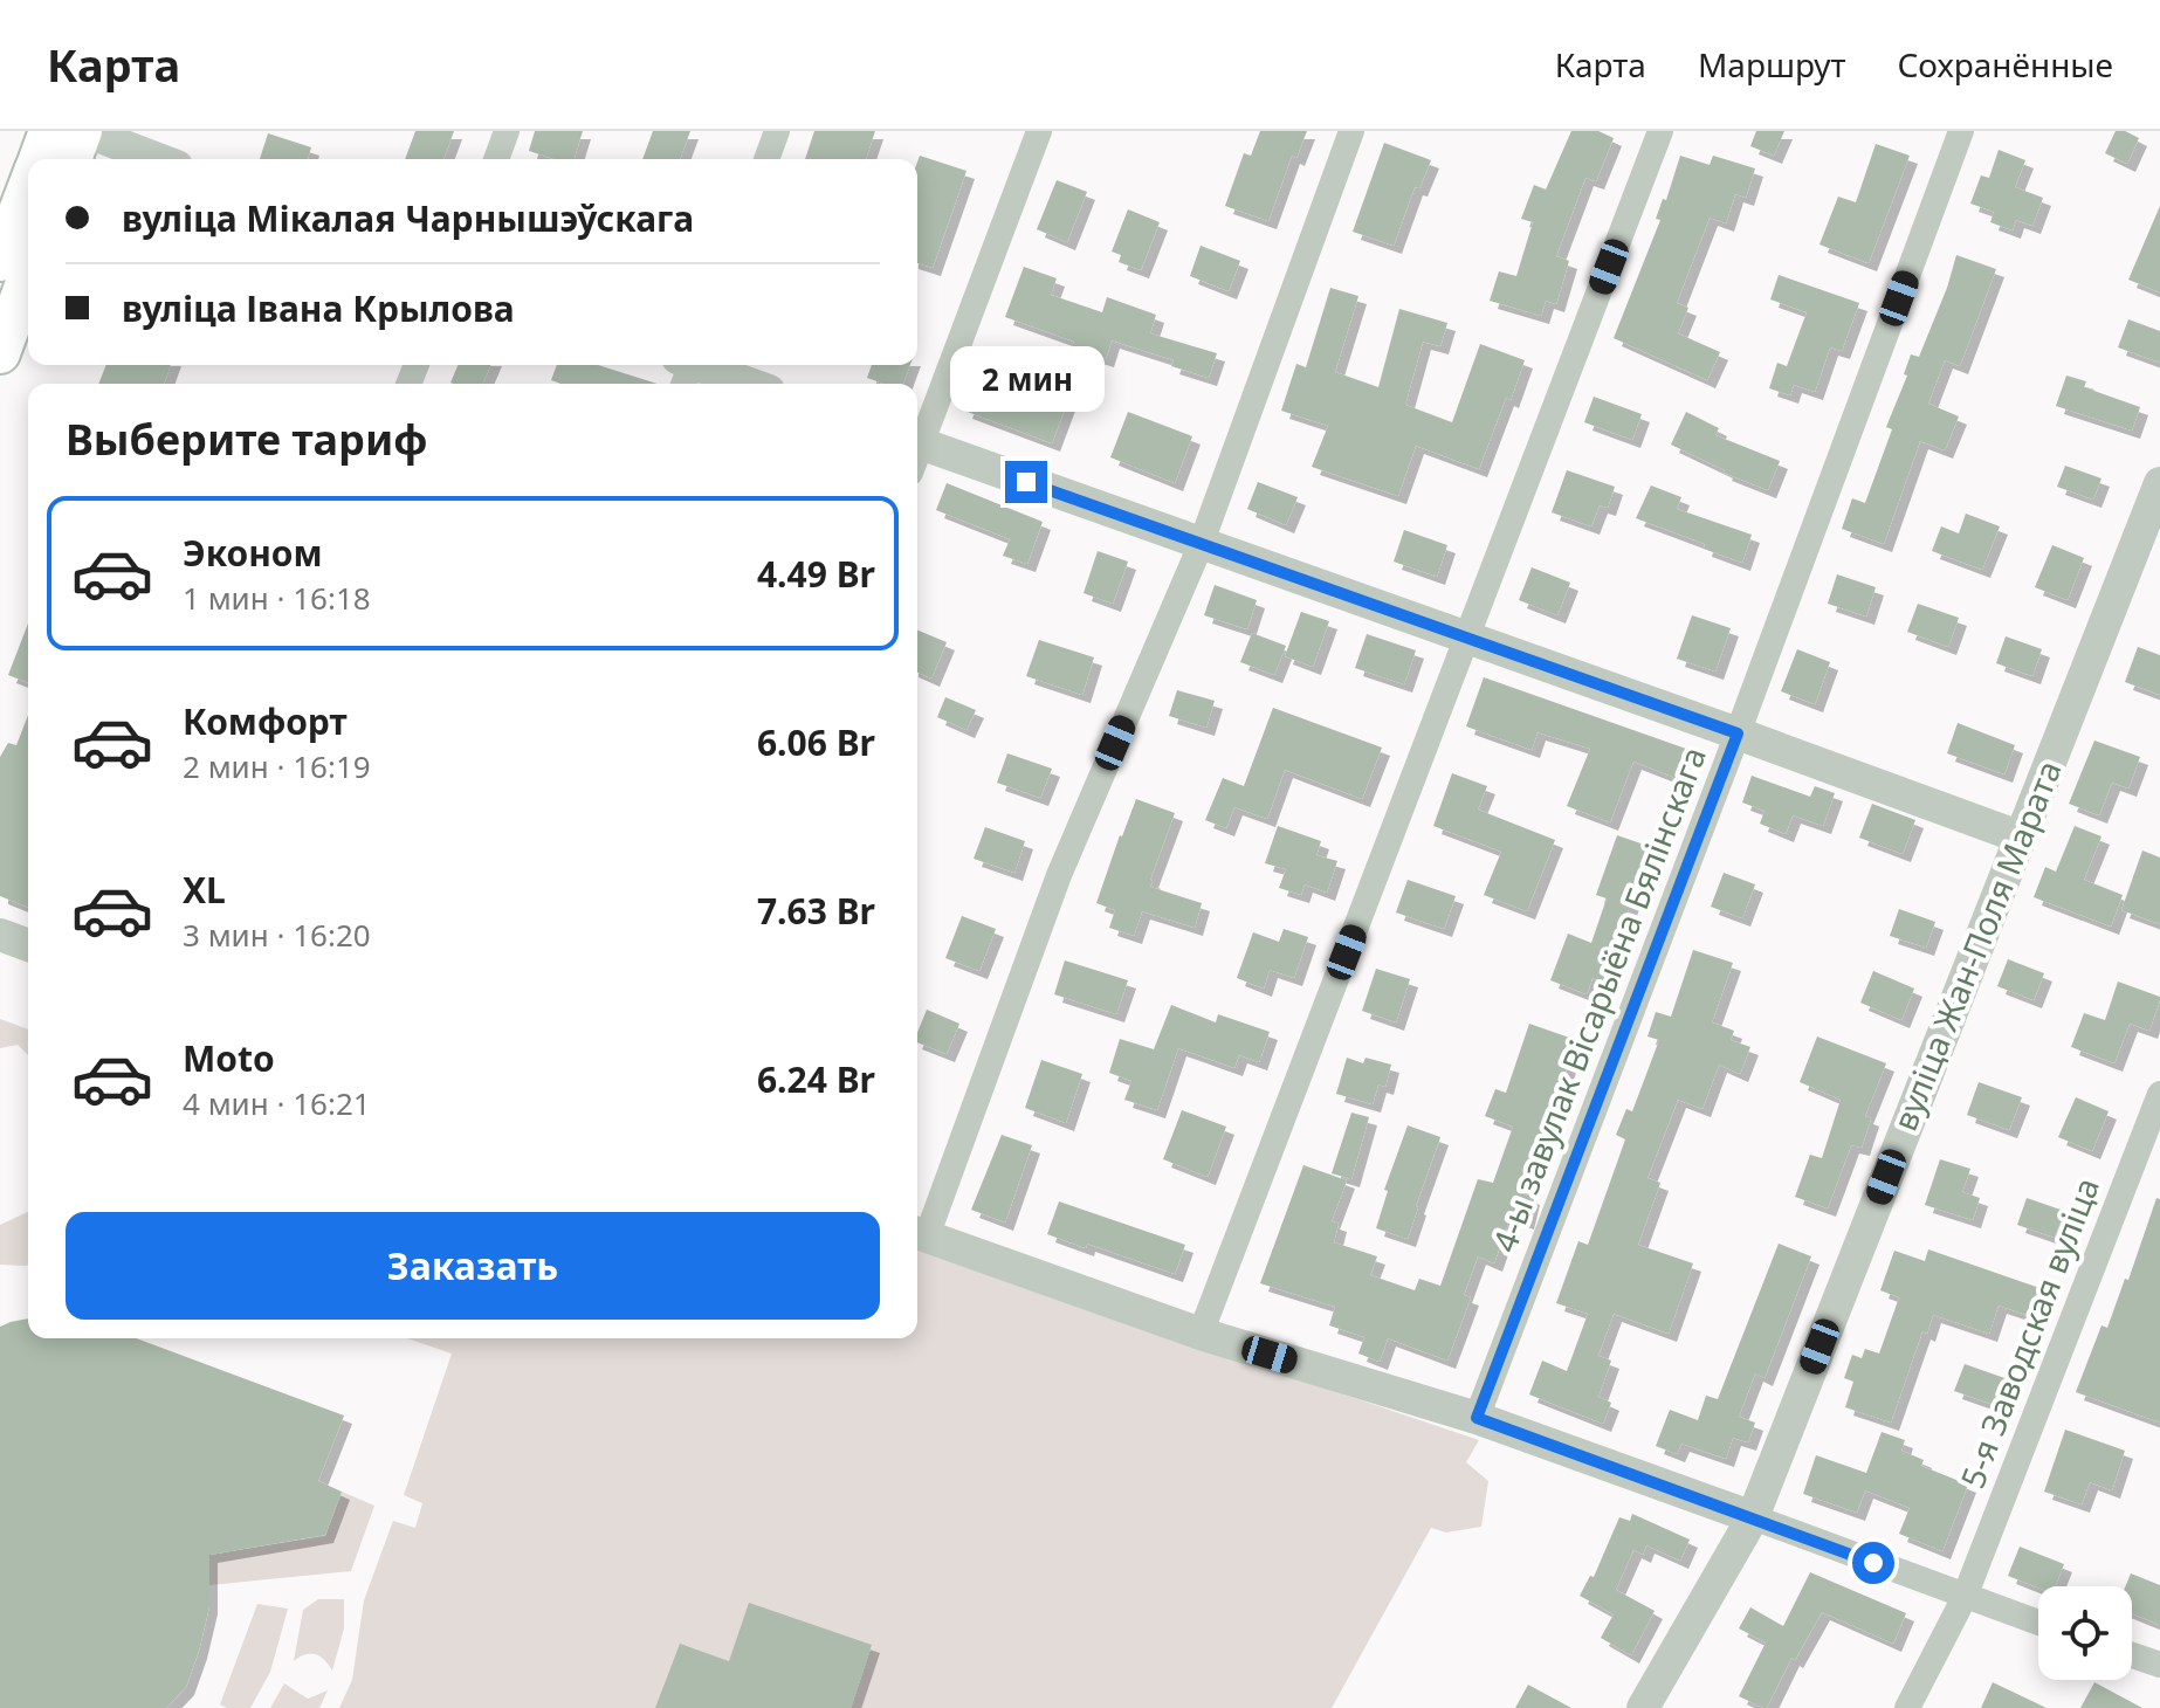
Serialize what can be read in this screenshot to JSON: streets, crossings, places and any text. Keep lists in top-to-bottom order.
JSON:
{
  "streets": {
    "street": ["вуліца Жан-Поля Марата", "4-ы завулак Вісарыёна Бялінскага", "5-я Заводская вуліца"]
  },
  "page": {
    "header": "Карта",
    "nav": ["Карта", "Маршрут", "Сохранённые"],
    "banner": ["вуліца Мікалая Чарнышэўскага", "вуліца Івана Крылова"],
    "bubble": "2 мин",
    "heading": "Выберите тариф",
    "list": [
      {
        "name": "Эконом",
        "note": "1 мин · 16:18",
        "value": "4.49 Br"
      },
      {
        "name": "Комфорт",
        "note": "2 мин · 16:19",
        "value": "6.06 Br"
      },
      {
        "name": "XL",
        "note": "3 мин · 16:20",
        "value": "7.63 Br"
      },
      {
        "name": "Moto",
        "note": "4 мин · 16:21",
        "value": "6.24 Br"
      }
    ],
    "buttons": "Заказать"
  }
}
